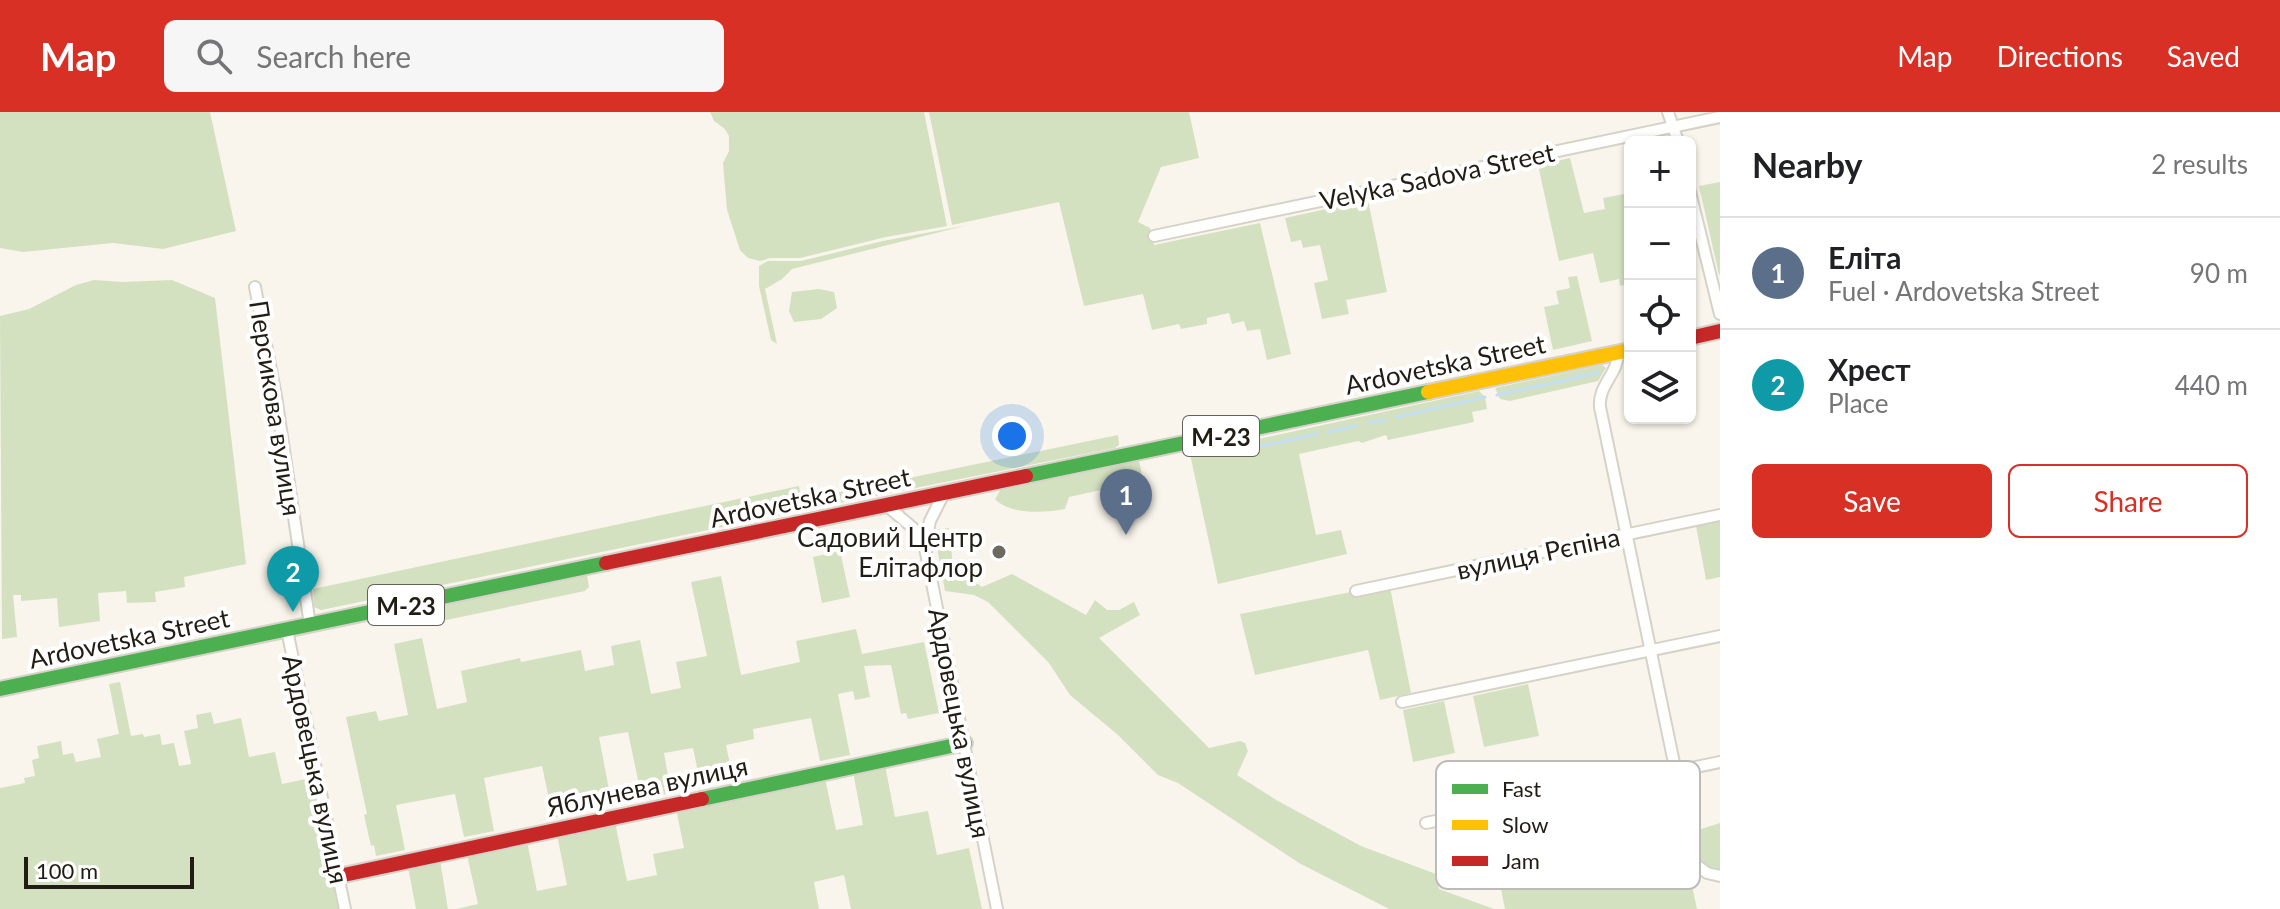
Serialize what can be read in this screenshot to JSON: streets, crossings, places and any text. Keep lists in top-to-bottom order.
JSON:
{
  "streets": {
    "main road": ["Ardovetska Street", "М-23", "Яблунева вулиця"],
    "street": [
      "Velyka Sadova Street",
      "Персикова вулиця",
      "вулиця Рєпіна",
      "Ардовецька вулиця"
    ]
  },
  "crossings": [
    ["Ardovetska Street", "Персикова вулиця"],
    ["Ardovetska Street", "Ардовецька вулиця"],
    ["Ардовецька вулиця", "Яблунева вулиця"]
  ],
  "places": ["Садовий Центр Елітафлор"],
  "legend": ["Fast", "Slow", "Jam"],
  "scale_bar": "100 m",
  "page": {
    "header": "Map",
    "search": "Search here",
    "nav": ["Map", "Directions", "Saved"],
    "heading": ["Nearby", "2 results"],
    "map_buttons": ["+", "−"],
    "list": [
      {
        "mark": "1",
        "name": "Еліта",
        "note": "Fuel · Ardovetska Street",
        "value": "90 m"
      },
      {
        "mark": "2",
        "name": "Хрест",
        "note": "Place",
        "value": "440 m"
      }
    ],
    "buttons": ["Save", "Share"],
    "pins": ["1", "2"],
    "scale": "100 m"
  }
}
